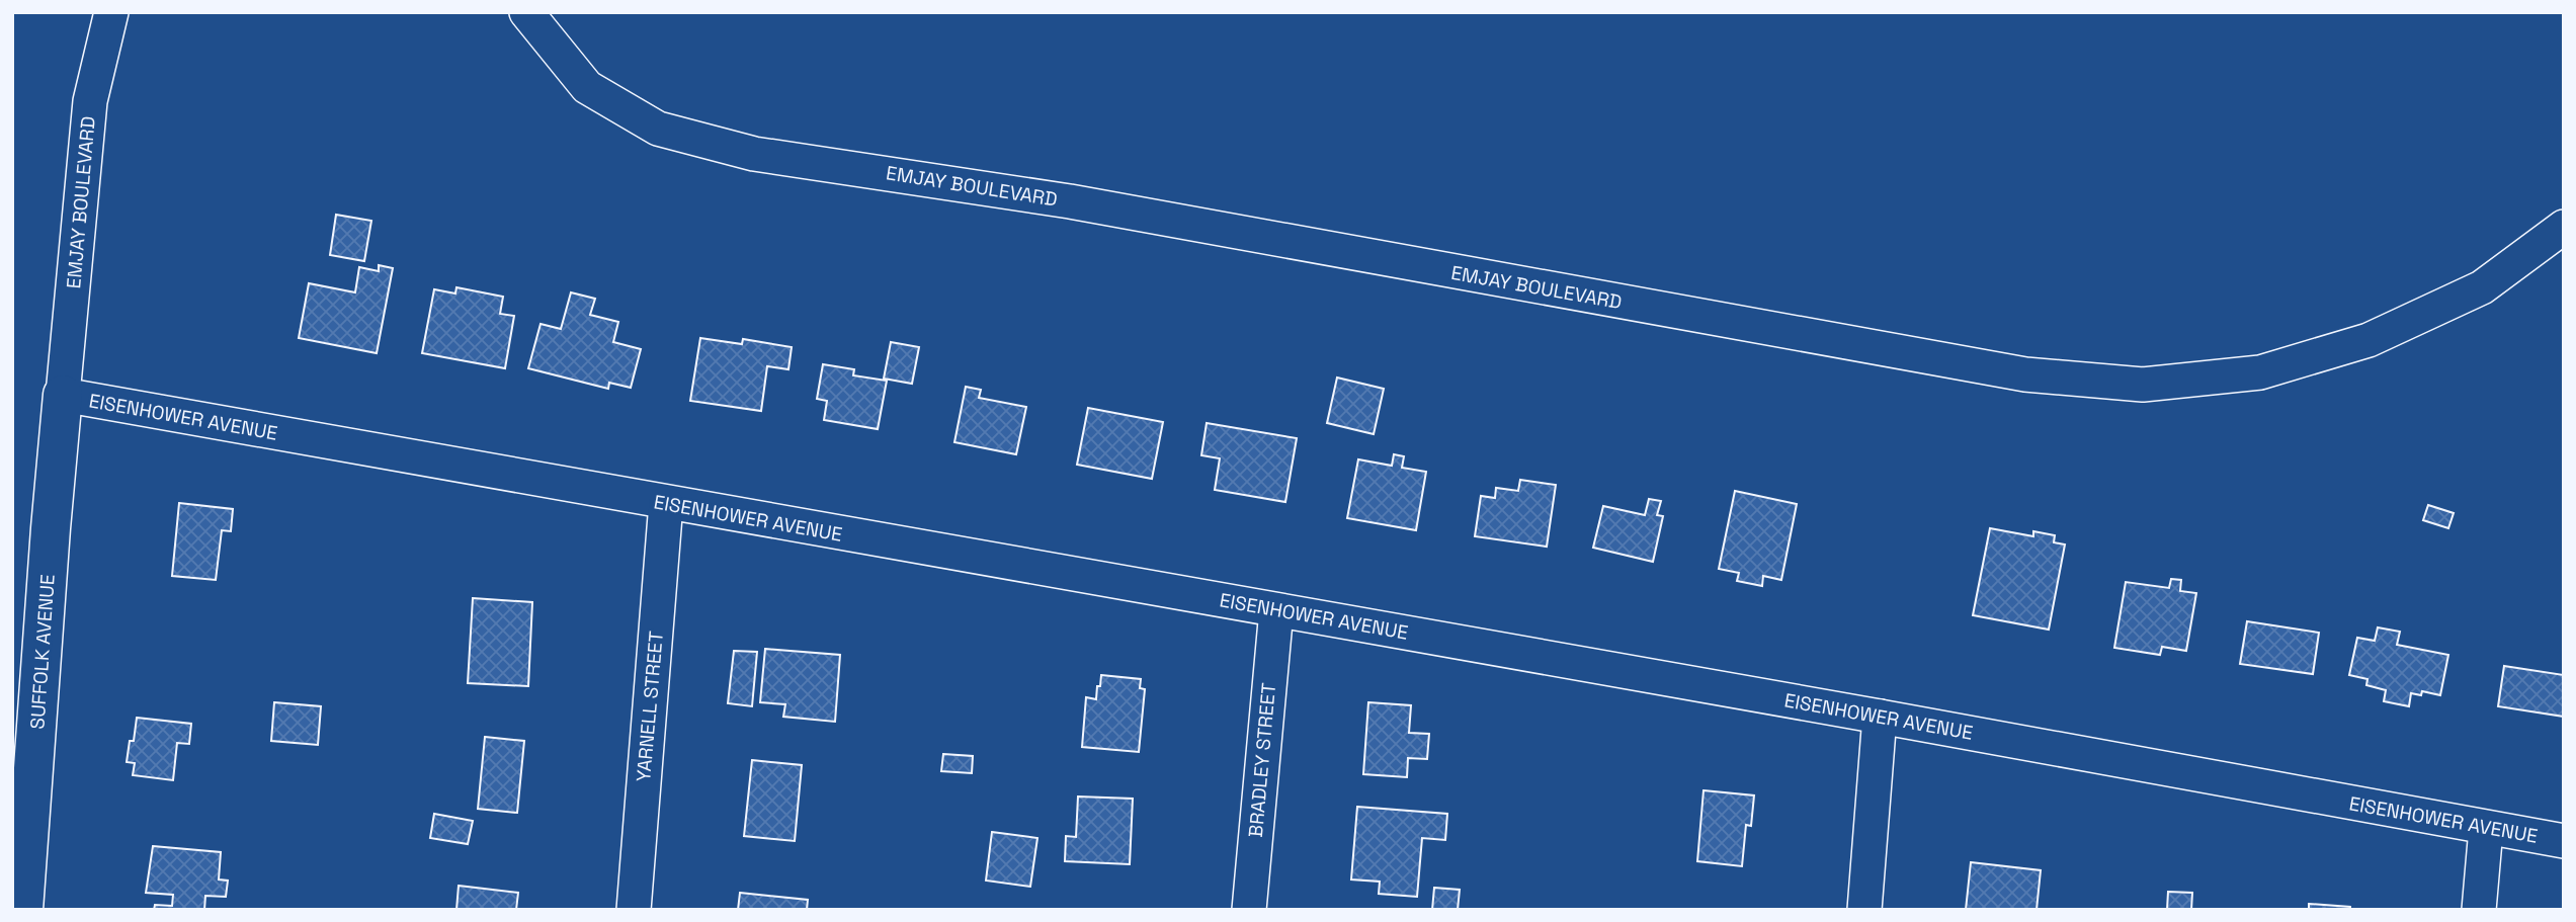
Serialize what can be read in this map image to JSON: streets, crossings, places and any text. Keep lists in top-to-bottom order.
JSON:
{
  "streets": {
    "street": [
      "EMJAY BOULEVARD",
      "EISENHOWER AVENUE",
      "SUFFOLK AVENUE",
      "YARNELL STREET",
      "BRADLEY STREET"
    ]
  },
  "crossings": [
    ["EMJAY BOULEVARD", "EISENHOWER AVENUE"],
    ["EMJAY BOULEVARD", "SUFFOLK AVENUE"],
    ["EISENHOWER AVENUE", "SUFFOLK AVENUE"],
    ["EISENHOWER AVENUE", "YARNELL STREET"],
    ["EISENHOWER AVENUE", "BRADLEY STREET"]
  ]
}
